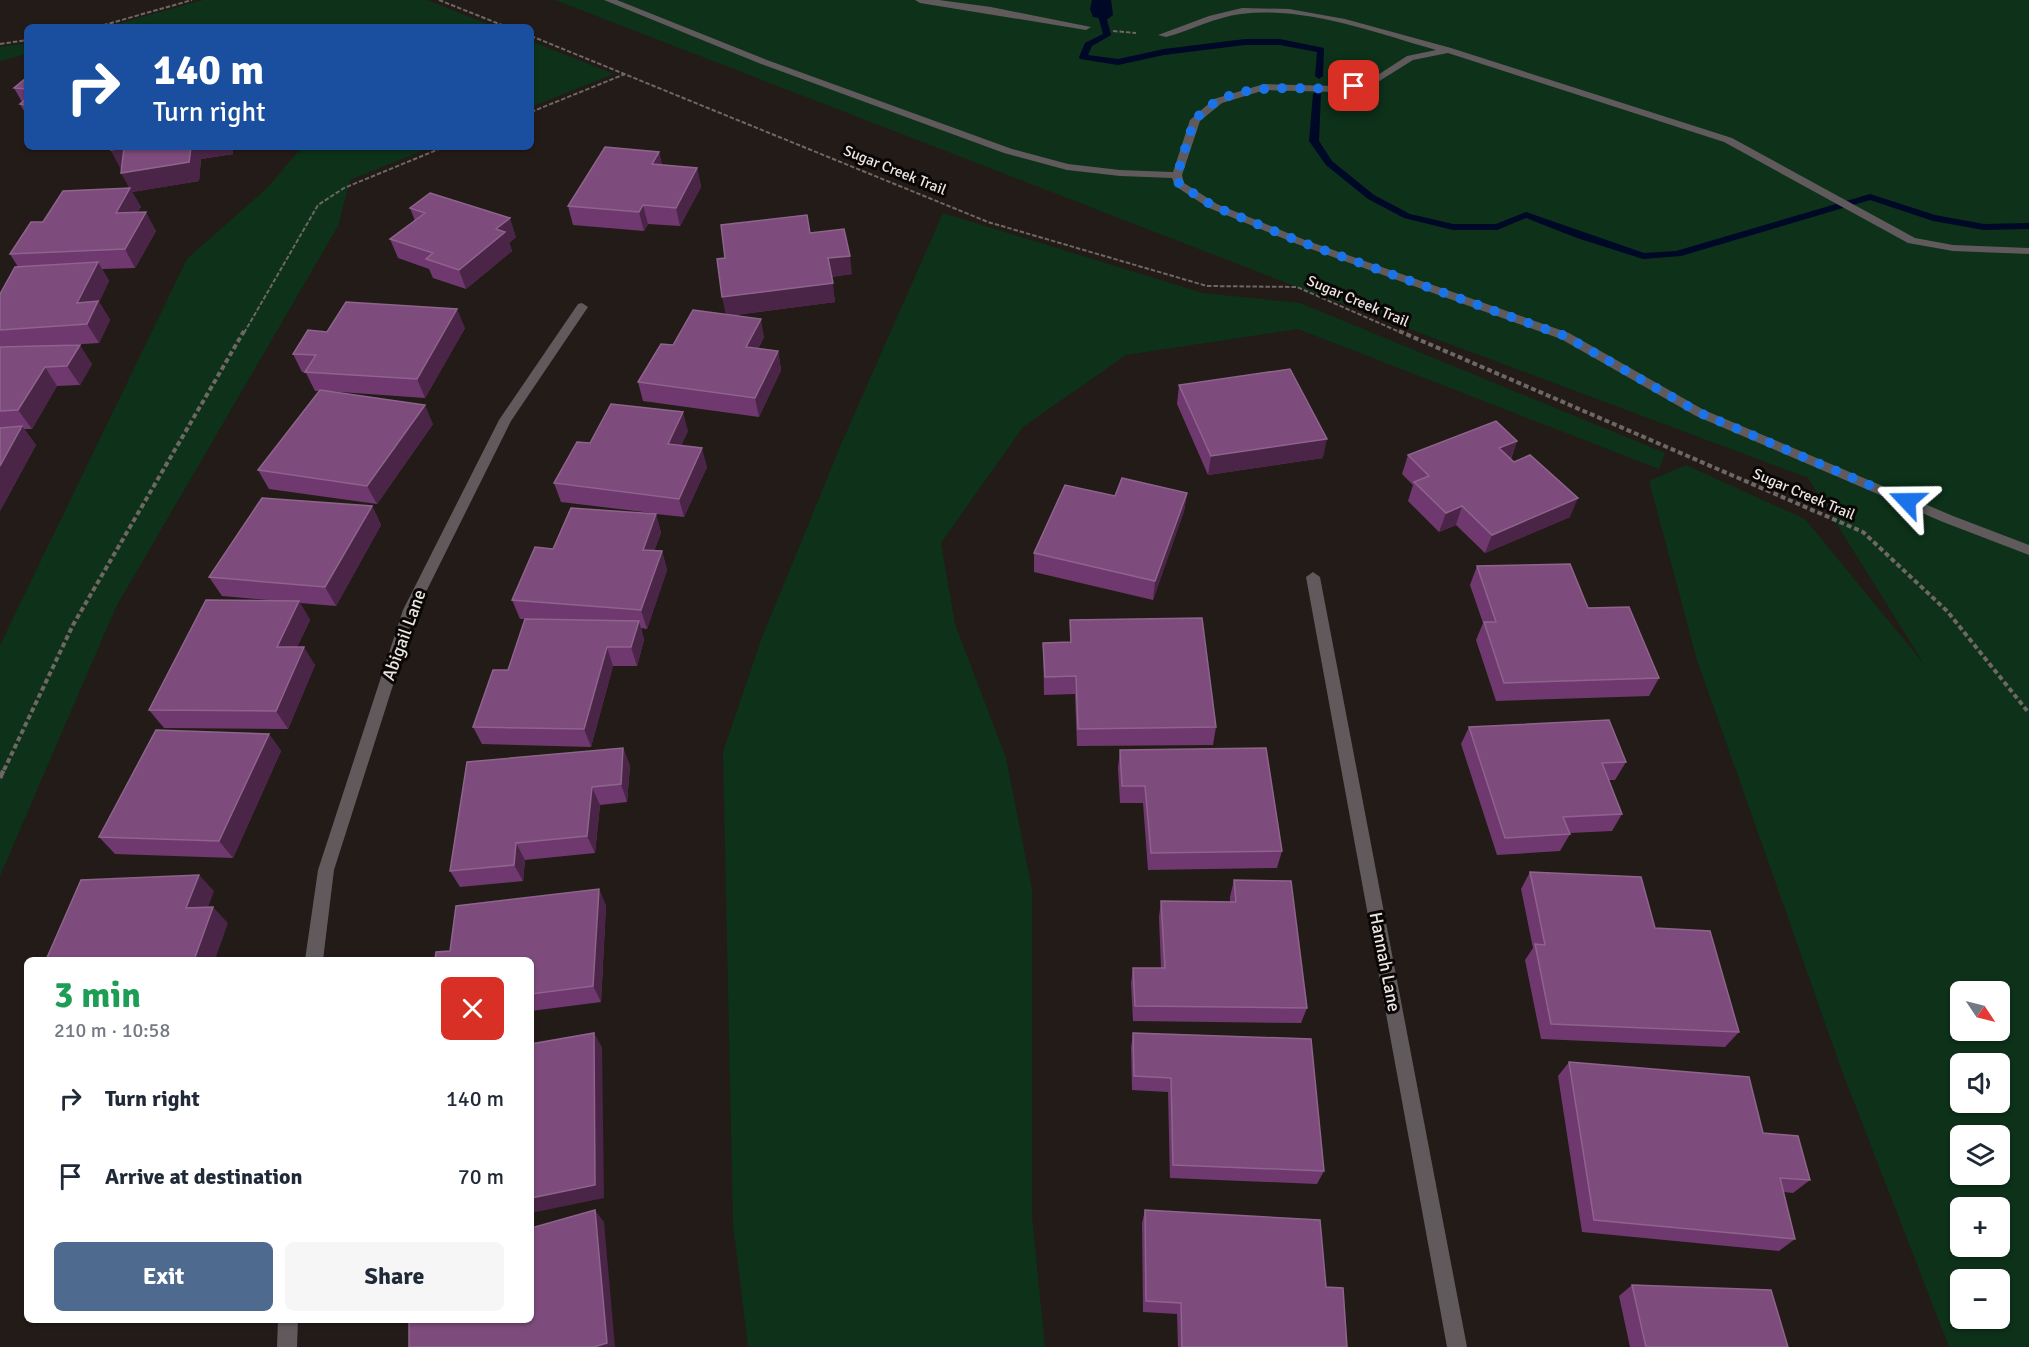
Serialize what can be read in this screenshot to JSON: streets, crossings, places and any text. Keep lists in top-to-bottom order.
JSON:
{
  "streets": {
    "street": ["Abigail Lane", "Hannah Lane"],
    "path": ["Sugar Creek Trail"]
  },
  "north": "bottom right",
  "page": {
    "turn": ["140 m", "Turn right"],
    "heading": ["3 min", "210 m · 10:58"],
    "map_buttons": ["+", "−"],
    "list": [
      {
        "name": "Turn right",
        "value": "140 m"
      },
      {
        "name": "Arrive at destination",
        "value": "70 m"
      }
    ],
    "buttons": ["Exit", "Share"]
  }
}
